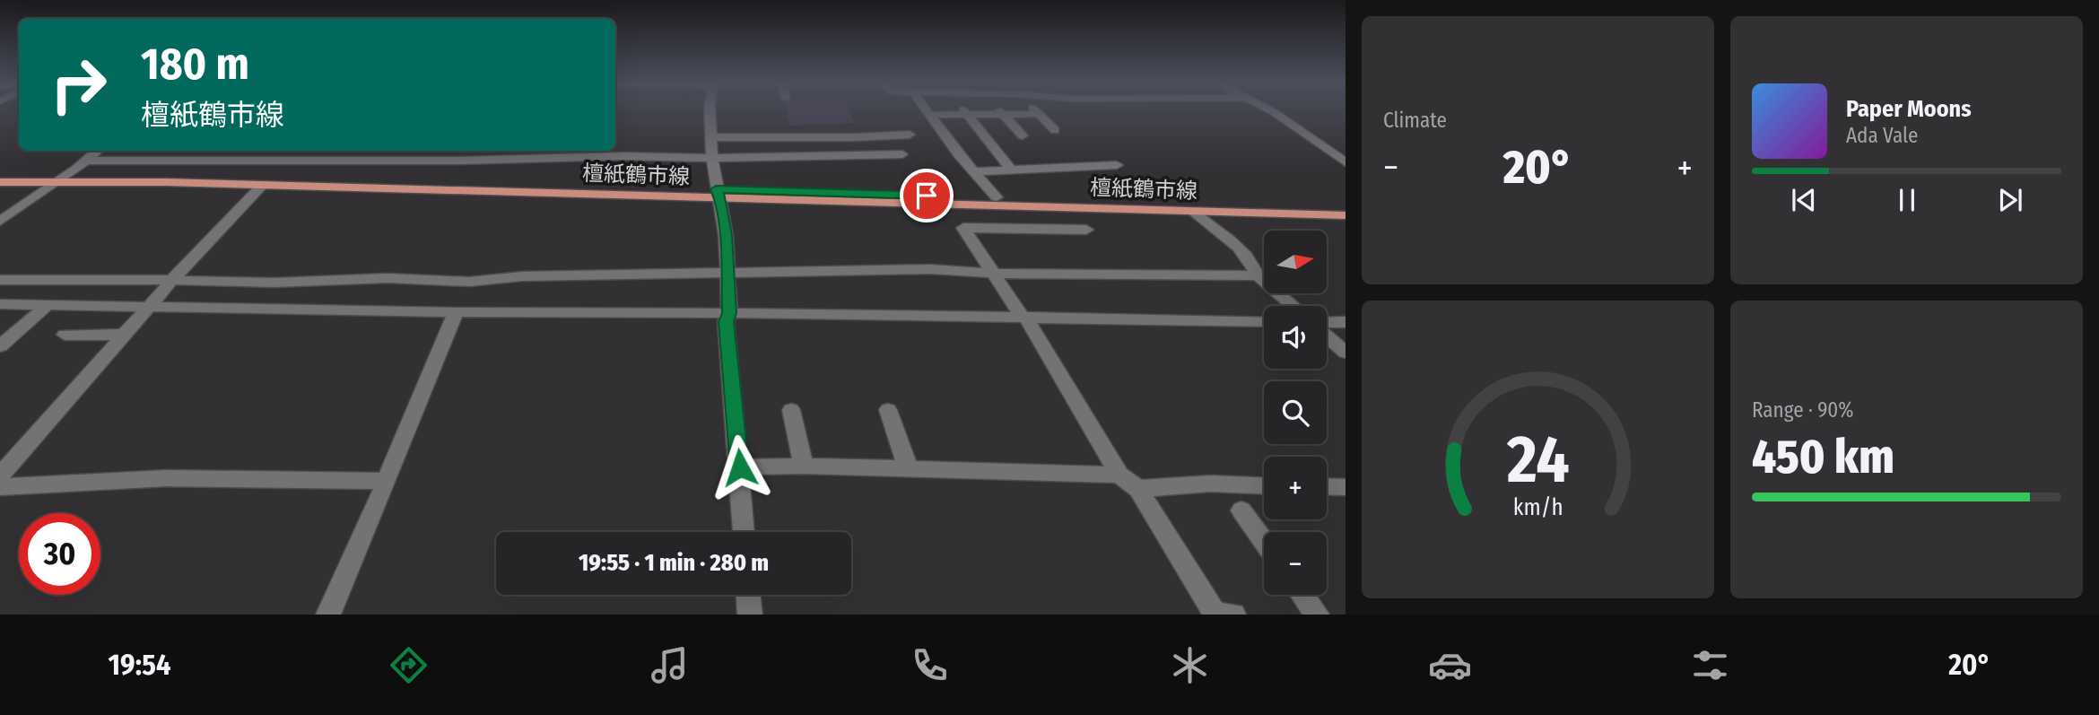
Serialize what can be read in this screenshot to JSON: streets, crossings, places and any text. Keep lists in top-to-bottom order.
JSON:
{
  "streets": {
    "main road": ["檀紙鶴市線"]
  },
  "north": "right",
  "page": {
    "tile": [
      "Climate",
      ["Range · 90%", "450 km"]
    ],
    "turn": ["180 m", "檀紙鶴市線"],
    "song": ["Paper Moons", "Ada Vale"],
    "heat": ["−", "20°", "+"],
    "map_buttons": ["+", "−"],
    "limit": "30",
    "trip": "19:55 · 1 min · 280 m",
    "tabs": ["19:54", "20°"],
    "gauge": ["24", "km/h"]
  }
}
